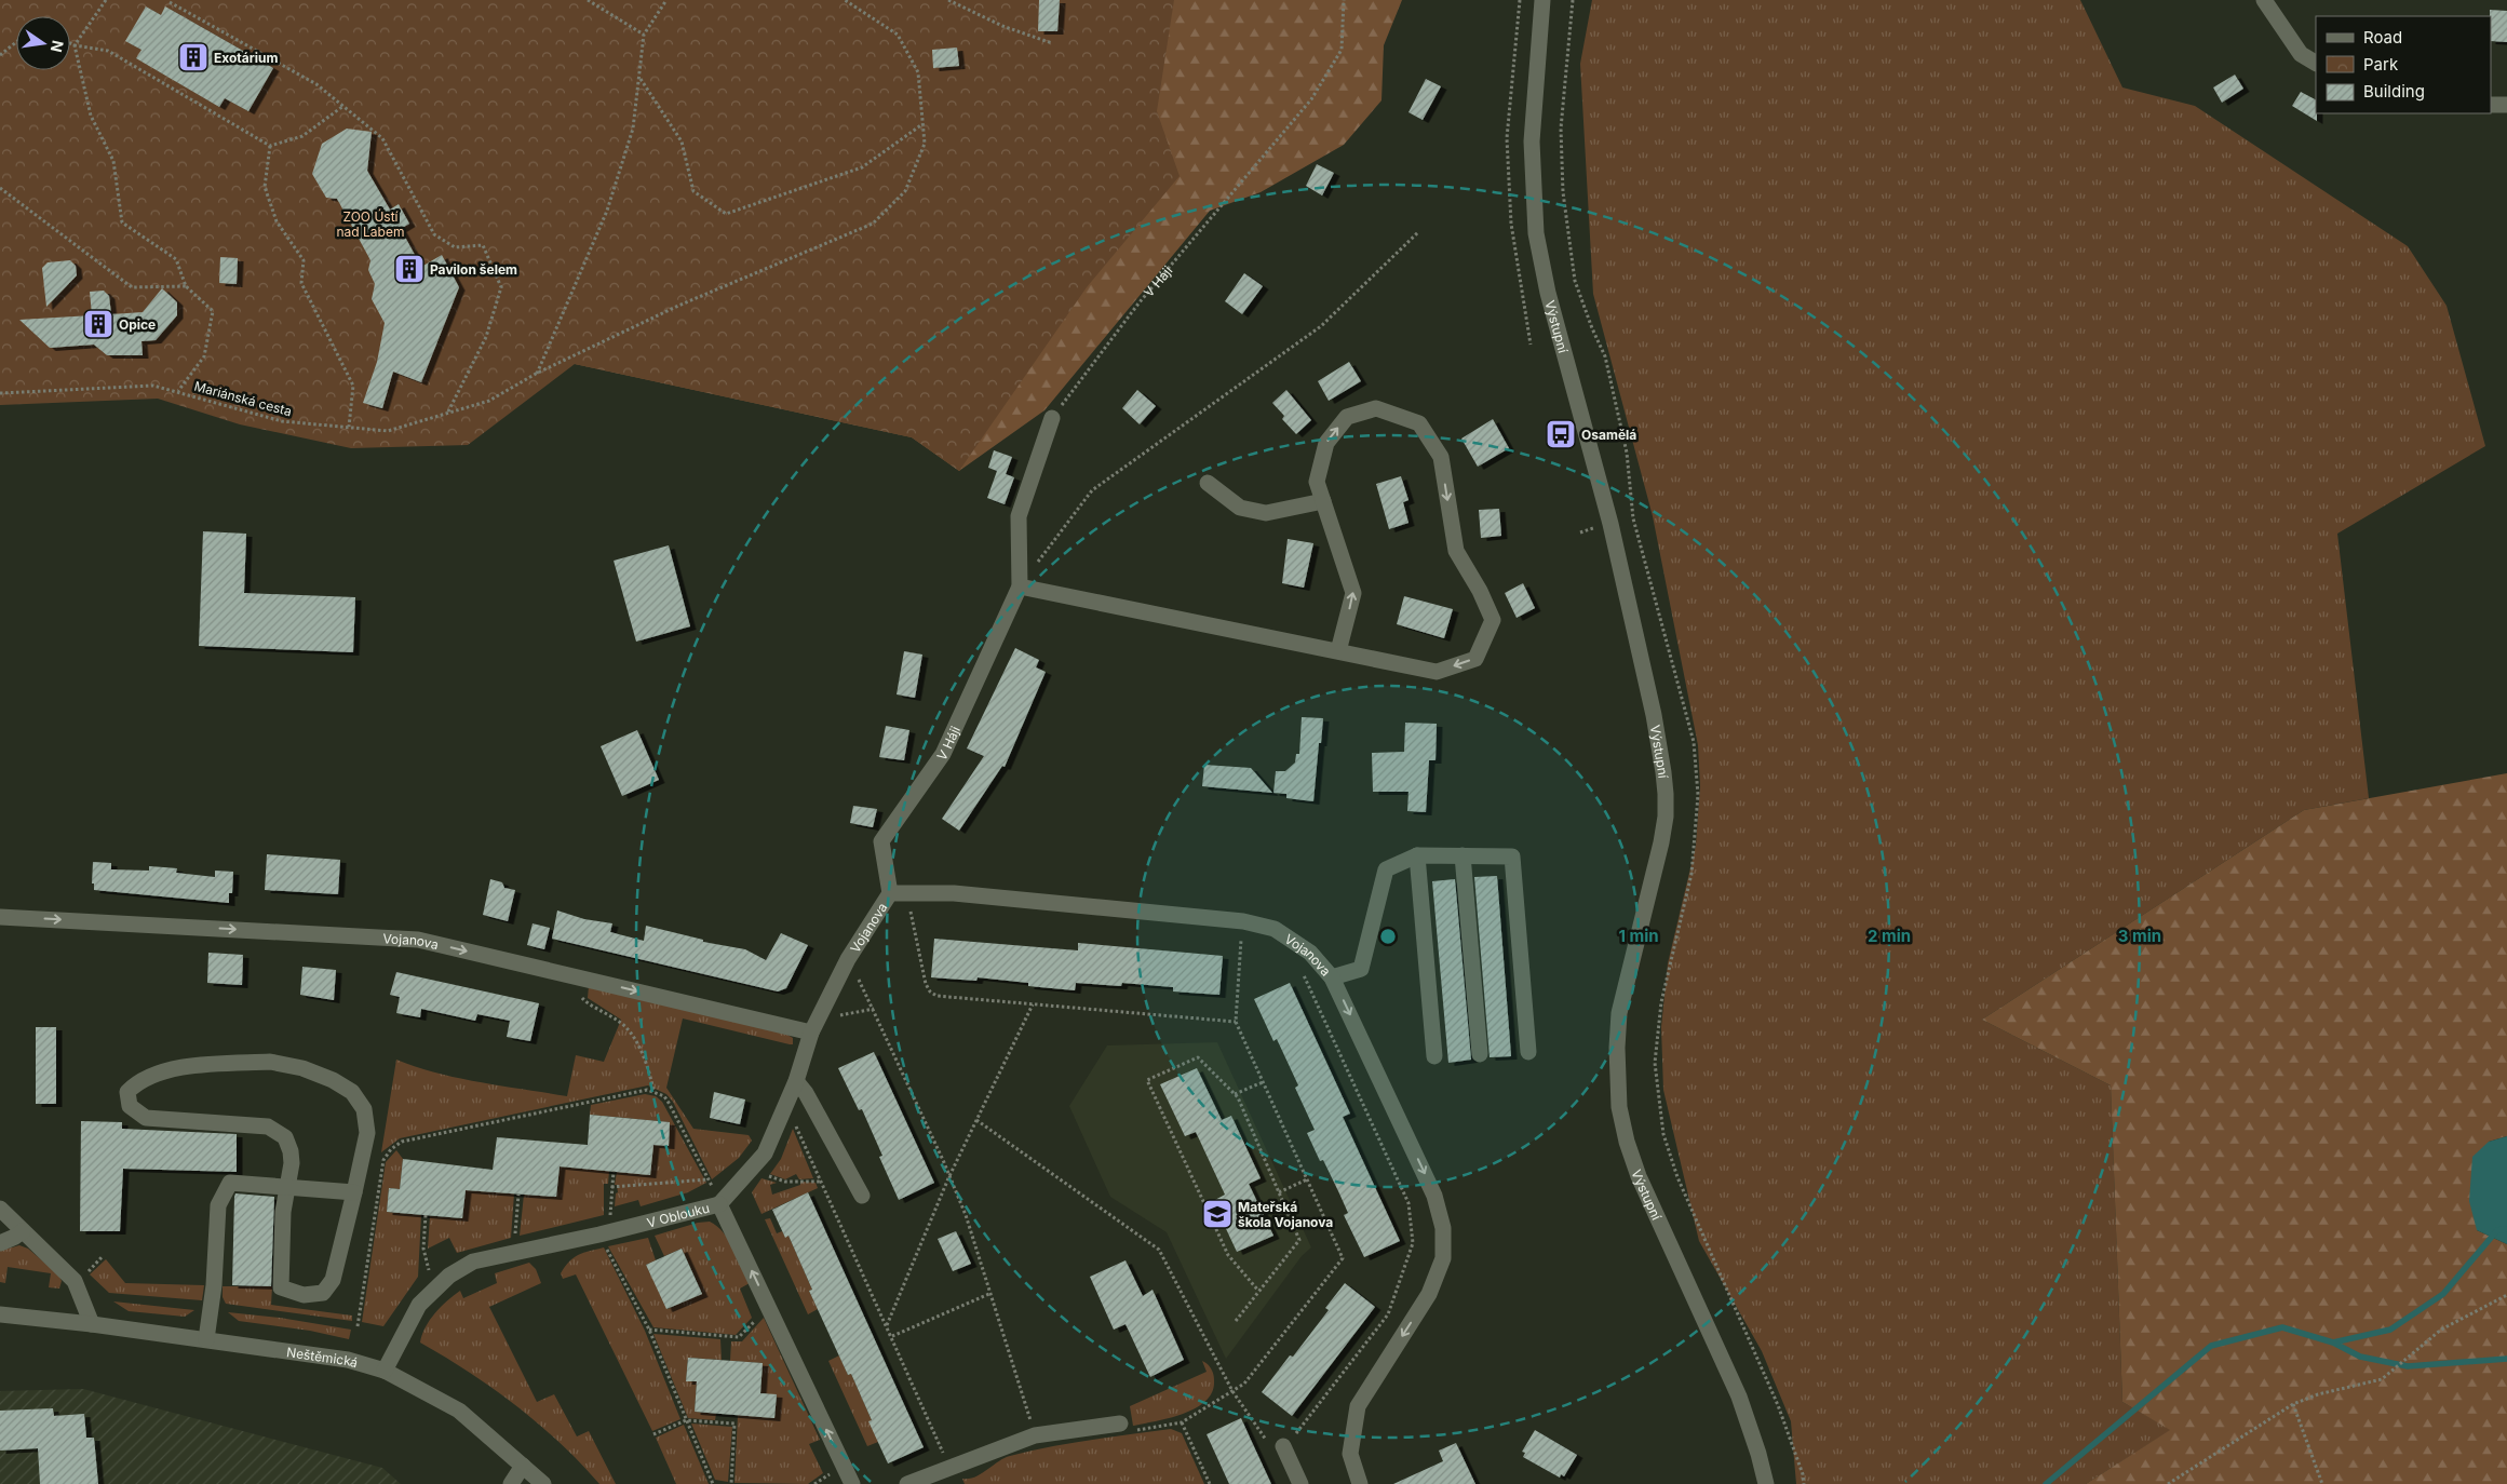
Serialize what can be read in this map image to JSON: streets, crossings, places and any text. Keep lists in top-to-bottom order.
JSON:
{
  "streets": {
    "street": [
      "V Háji",
      "Výstupní",
      "Vojanova",
      "V Oblouku",
      "Neštěmická"
    ],
    "path": ["Mariánská cesta"]
  },
  "crossings": [
    ["V Háji", "Vojanova"],
    ["Vojanova", "V Oblouku"],
    ["V Oblouku", "Neštěmická"]
  ],
  "one_way": ["V Oblouku"],
  "parks": ["ZOO Ústí nad Labem"],
  "places": {
    "building": ["Exotárium", "Pavilon šelem", "Opice"],
    "bus stop": ["Osamělá"],
    "school or university": ["Mateřská škola Vojanova"]
  },
  "legend": ["Road", "Park", "Building"],
  "north": "right",
  "rings": ["1 min", "2 min", "3 min"]
}
